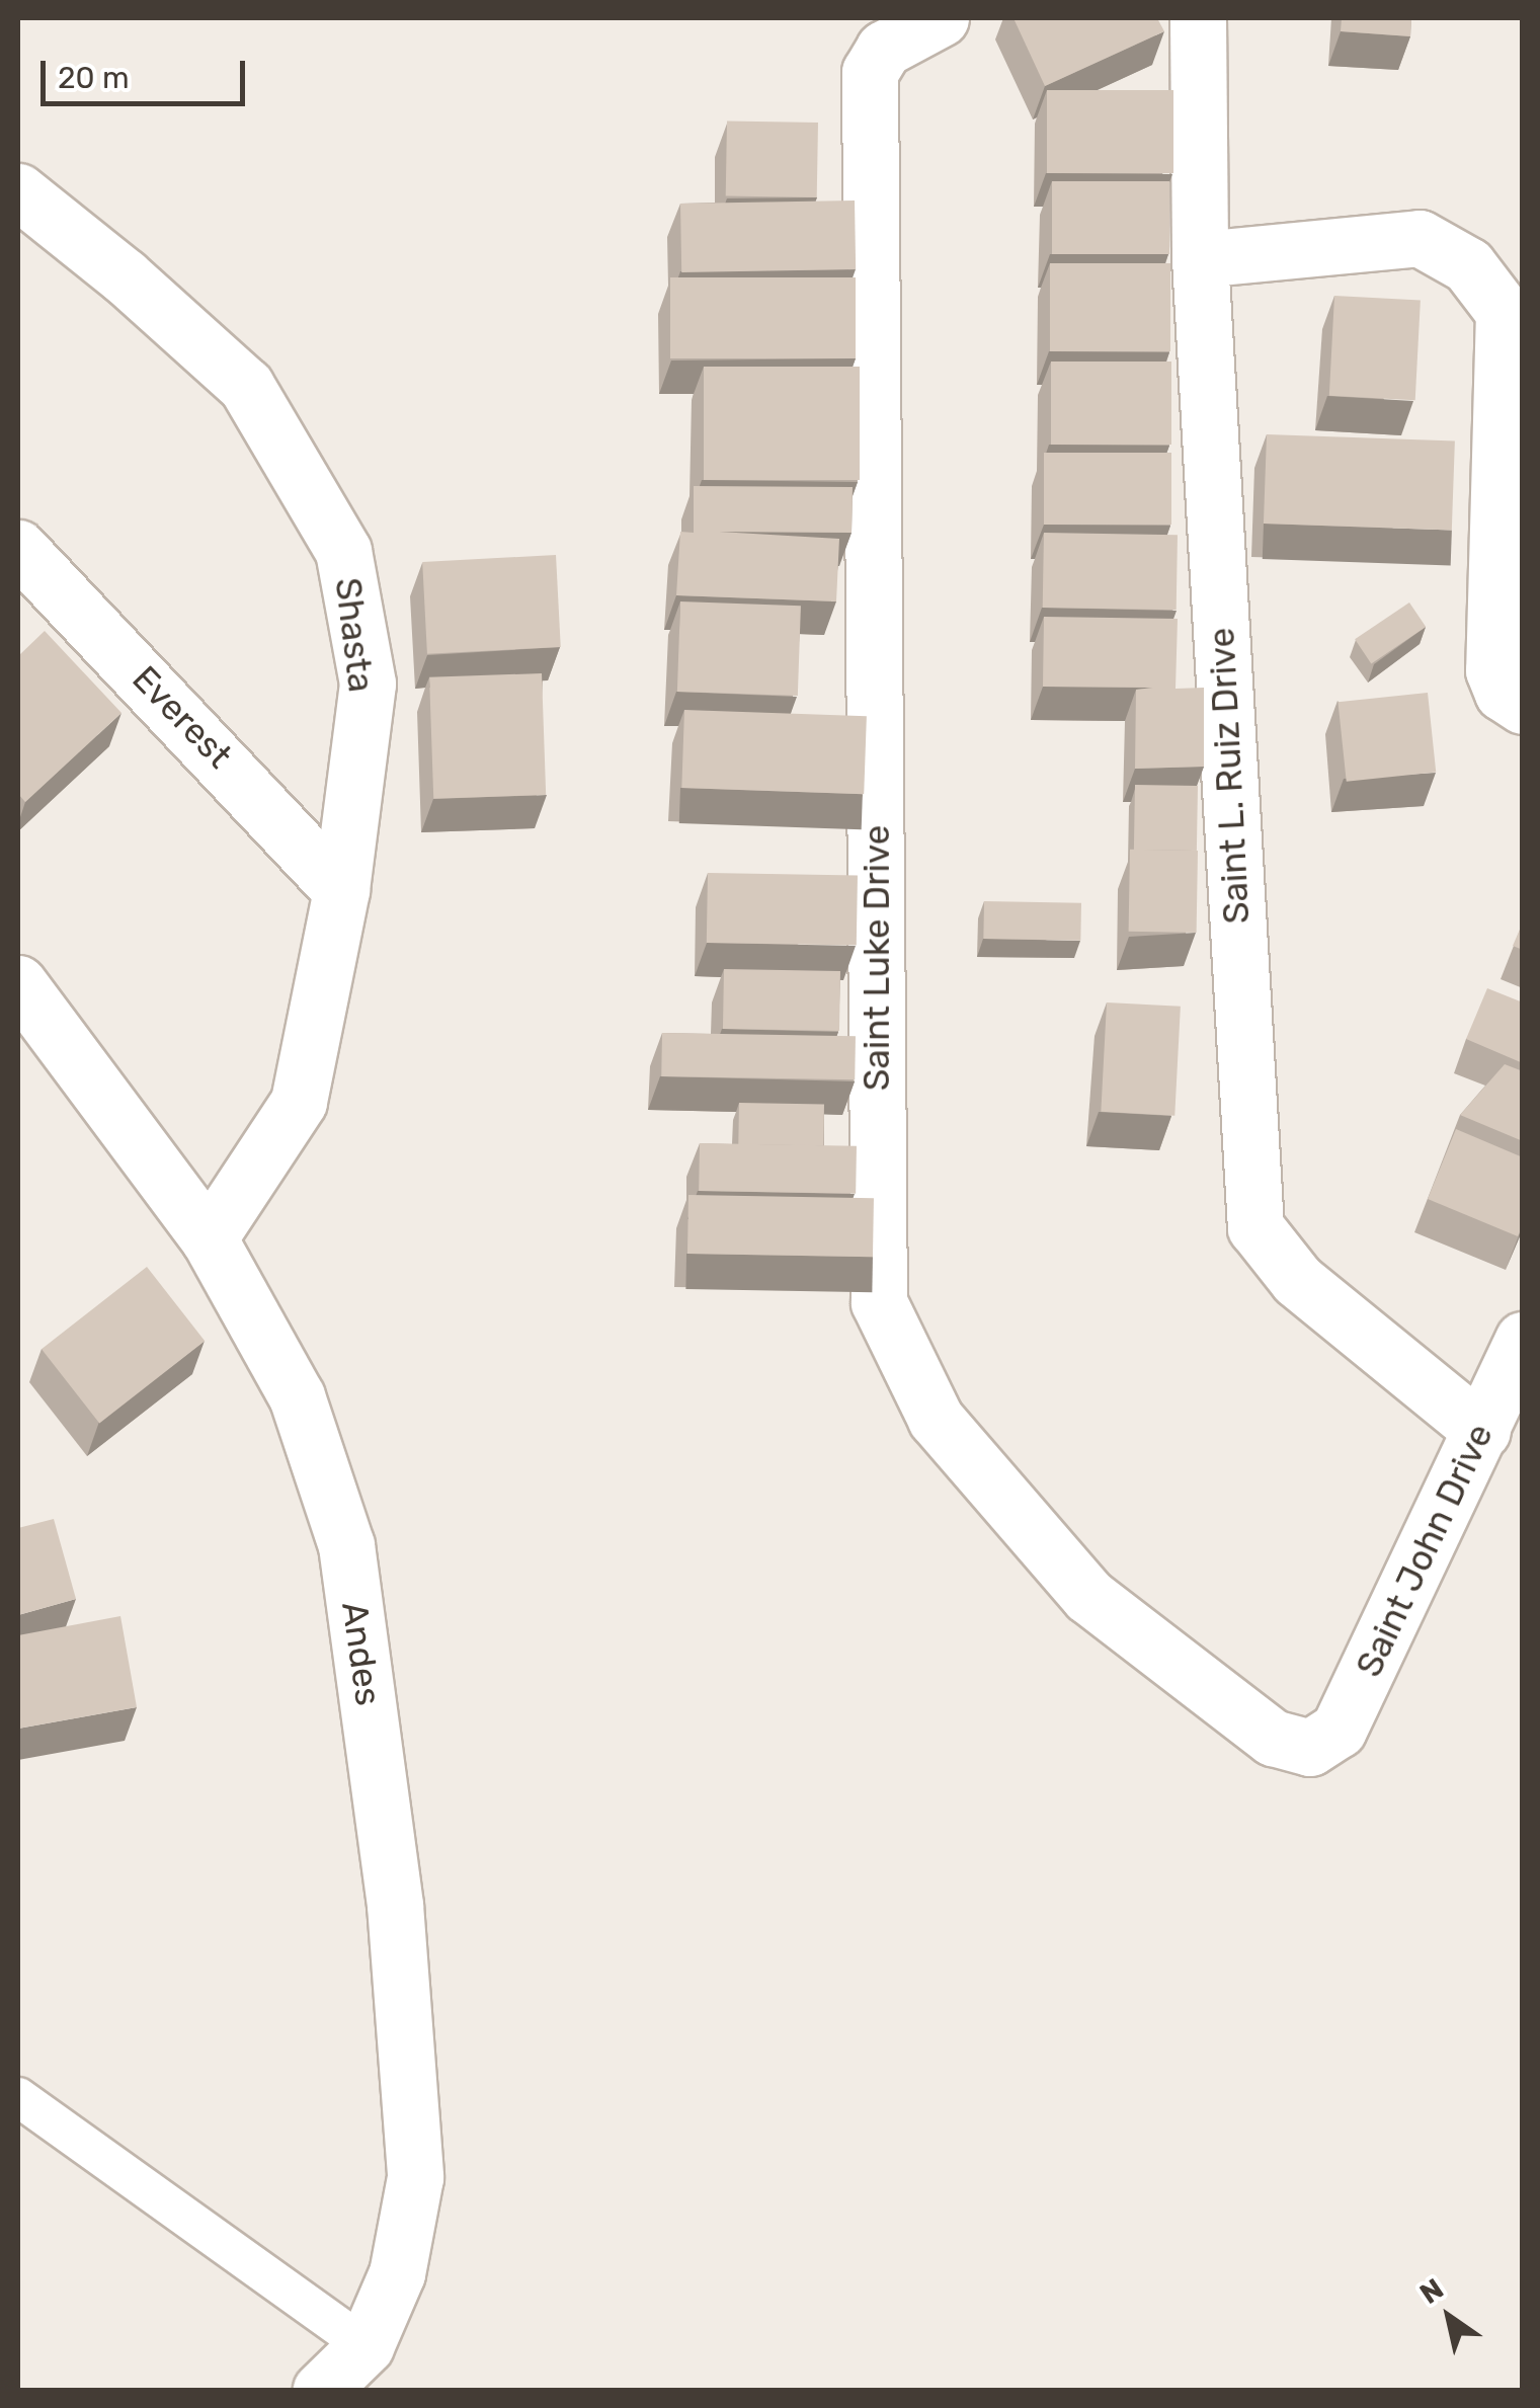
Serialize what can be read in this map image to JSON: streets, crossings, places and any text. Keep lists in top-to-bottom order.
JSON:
{
  "streets": {
    "street": [
      "Shasta",
      "Everest",
      "Saint L. Ruiz Drive",
      "Saint Luke Drive",
      "Saint John Drive",
      "Andes"
    ]
  },
  "crossings": [
    ["Shasta", "Everest"],
    ["Shasta", "Andes"],
    ["Saint L. Ruiz Drive", "Saint John Drive"],
    ["Saint Luke Drive", "Saint John Drive"]
  ],
  "scale_bar": "20 m",
  "north": "top left"
}
